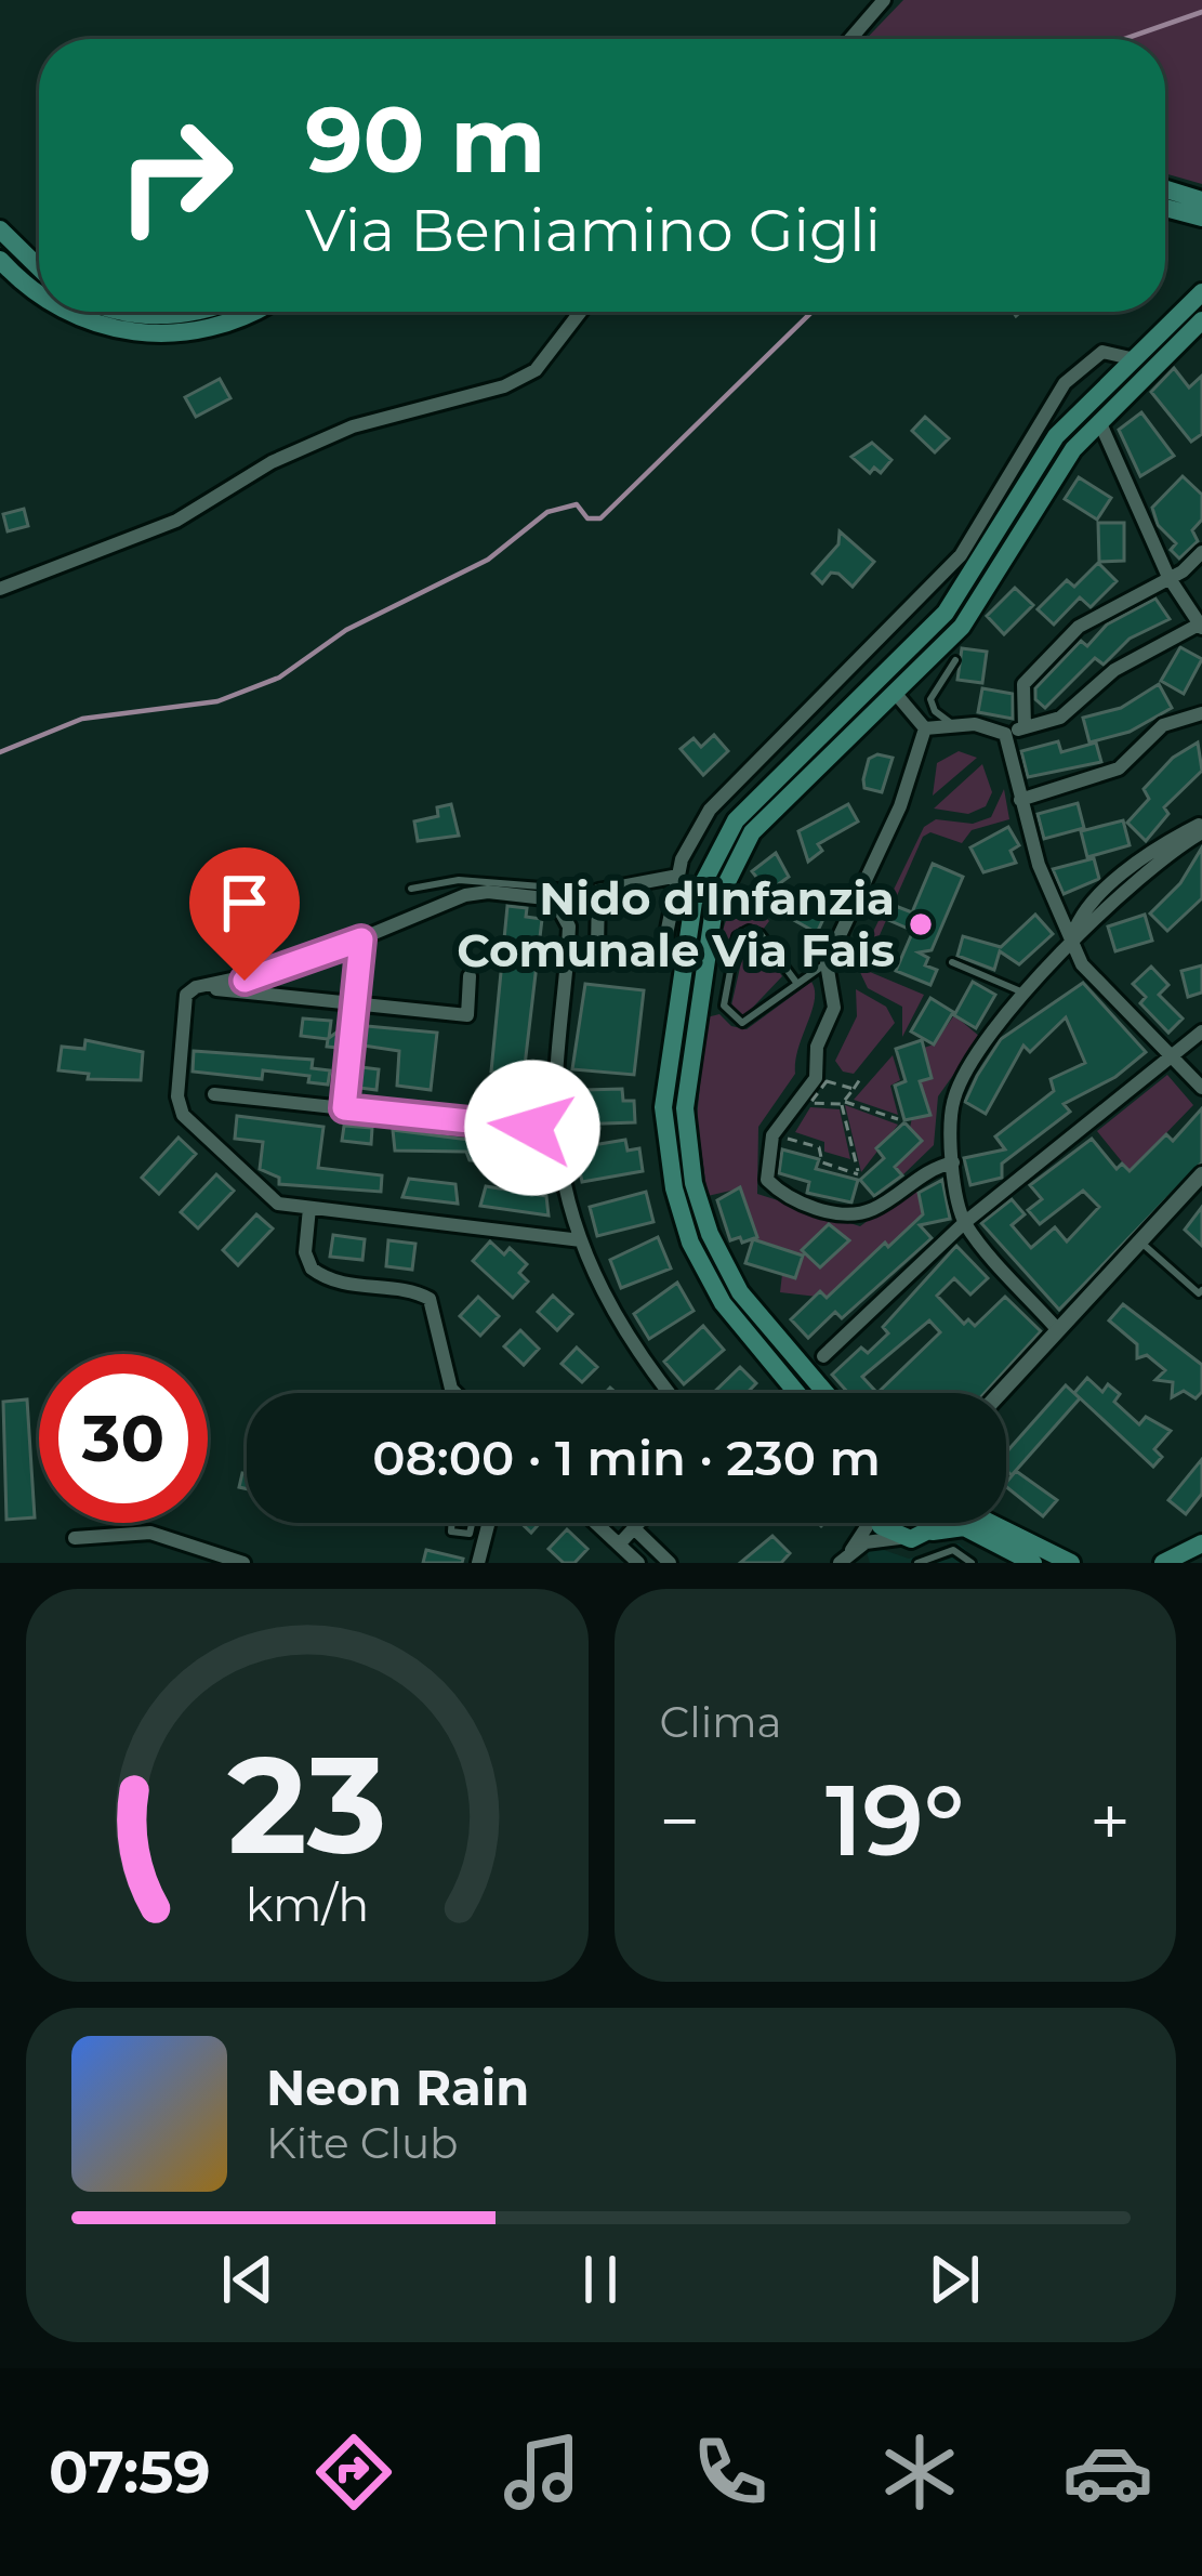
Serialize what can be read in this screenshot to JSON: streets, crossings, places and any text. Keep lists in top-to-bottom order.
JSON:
{
  "places": ["Nido d'Infanzia Comunale Via Fais"],
  "page": {
    "turn": ["90 m", "Via Beniamino Gigli"],
    "limit": "30",
    "trip": "08:00 · 1 min · 230 m",
    "tile": "Clima",
    "heat": ["−", "19°", "+"],
    "song": ["Neon Rain", "Kite Club"],
    "tabs": "07:59",
    "gauge": ["23", "km/h"]
  }
}
